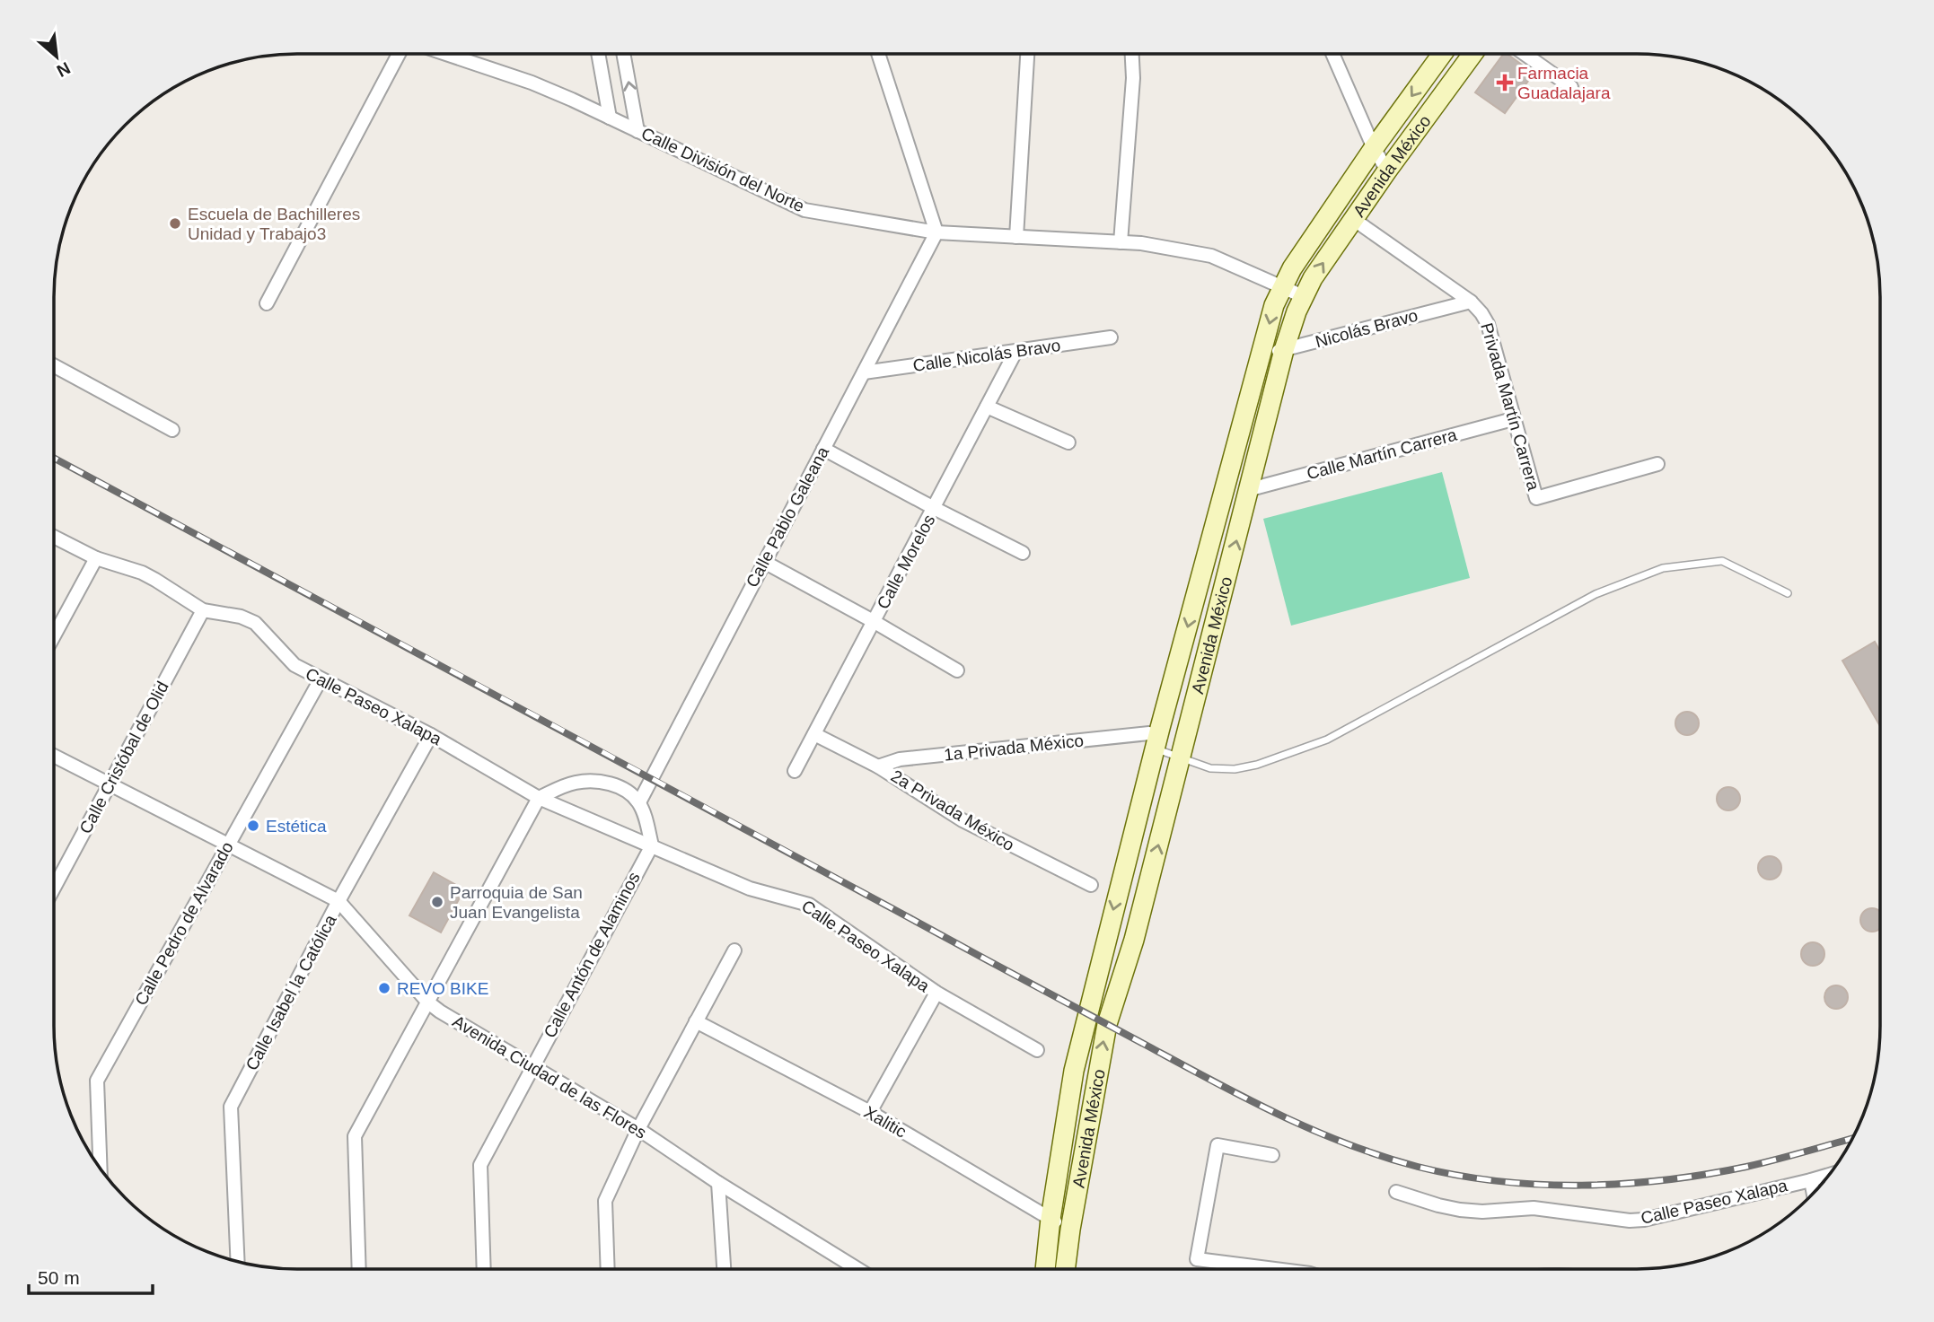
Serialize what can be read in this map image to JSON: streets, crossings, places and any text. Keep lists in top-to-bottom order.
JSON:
{
  "streets": {
    "main road": ["Avenida México"],
    "street": [
      "Calle División del Norte",
      "Nicolás Bravo",
      "Calle Nicolás Bravo",
      "Privada Martín Carrera",
      "Calle Martín Carrera",
      "Calle Pablo Galeana",
      "Calle Morelos",
      "Calle Paseo Xalapa",
      "1a Privada México",
      "Calle Cristóbal de Olid",
      "2a Privada México",
      "Calle Pedro de Alvarado",
      "Calle Antón de Alaminos",
      "Calle Isabel la Católica",
      "Avenida Ciudad de las Flores",
      "Xalitic"
    ]
  },
  "crossings": [
    ["Avenida México", "Calle División del Norte"],
    ["Avenida México", "Nicolás Bravo"],
    ["Avenida México", "Privada Martín Carrera"],
    ["Avenida México", "Calle Martín Carrera"],
    ["Avenida México", "1a Privada México"],
    ["Avenida México", "Xalitic"],
    ["Calle División del Norte", "Calle Pablo Galeana"],
    ["Nicolás Bravo", "Privada Martín Carrera"],
    ["Calle Nicolás Bravo", "Calle Pablo Galeana"],
    ["Calle Nicolás Bravo", "Calle Morelos"],
    ["Privada Martín Carrera", "Calle Martín Carrera"],
    ["Calle Morelos", "2a Privada México"],
    ["Calle Paseo Xalapa", "Calle Cristóbal de Olid"],
    ["Calle Paseo Xalapa", "Calle Pedro de Alvarado"],
    ["Calle Paseo Xalapa", "Calle Antón de Alaminos"],
    ["Calle Paseo Xalapa", "Calle Isabel la Católica"],
    ["1a Privada México", "2a Privada México"],
    ["Calle Cristóbal de Olid", "Avenida Ciudad de las Flores"],
    ["Calle Pedro de Alvarado", "Avenida Ciudad de las Flores"],
    ["Calle Antón de Alaminos", "Avenida Ciudad de las Flores"],
    ["Calle Isabel la Católica", "Avenida Ciudad de las Flores"]
  ],
  "places": {
    "health": ["Farmacia Guadalajara"],
    "other": [
      "Escuela de Bachilleres Unidad y Trabajo3",
      "Estética",
      "Parroquia de San Juan Evangelista",
      "REVO BIKE"
    ]
  },
  "scale_bar": "50 m",
  "north": "bottom right"
}
